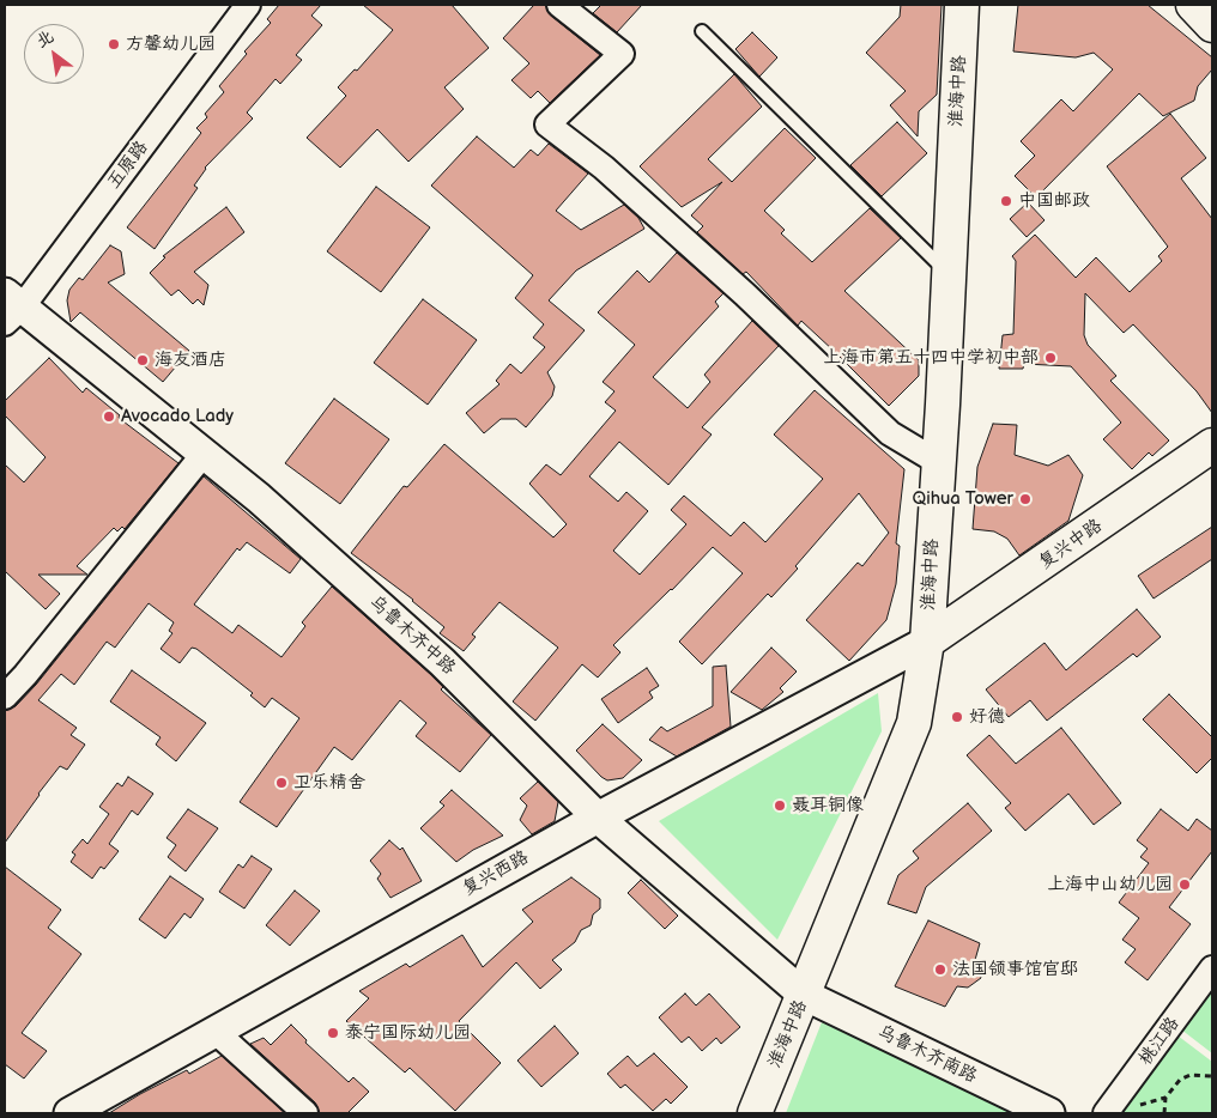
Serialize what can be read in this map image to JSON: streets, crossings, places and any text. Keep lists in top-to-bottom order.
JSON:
{
  "streets": {
    "main road": ["淮海中路", "复兴中路"],
    "street": [
      "五原路",
      "乌鲁木齐中路",
      "复兴西路",
      "桃江路",
      "乌鲁木齐南路"
    ]
  },
  "crossings": [
    ["淮海中路", "复兴中路"],
    ["淮海中路", "乌鲁木齐中路"],
    ["淮海中路", "复兴西路"],
    ["淮海中路", "乌鲁木齐南路"],
    ["五原路", "乌鲁木齐中路"],
    ["复兴中路", "复兴西路"],
    ["乌鲁木齐中路", "复兴西路"],
    ["乌鲁木齐中路", "乌鲁木齐南路"]
  ],
  "places": [
    "方馨幼儿园",
    "中国邮政",
    "上海市第五十四中学初中部",
    "海友酒店",
    "Avocado Lady",
    "Qihua Tower",
    "好德",
    "卫乐精舍",
    "聂耳铜像",
    "上海中山幼儿园",
    "法国领事馆官邸",
    "泰宁国际幼儿园"
  ],
  "north": "top left"
}
